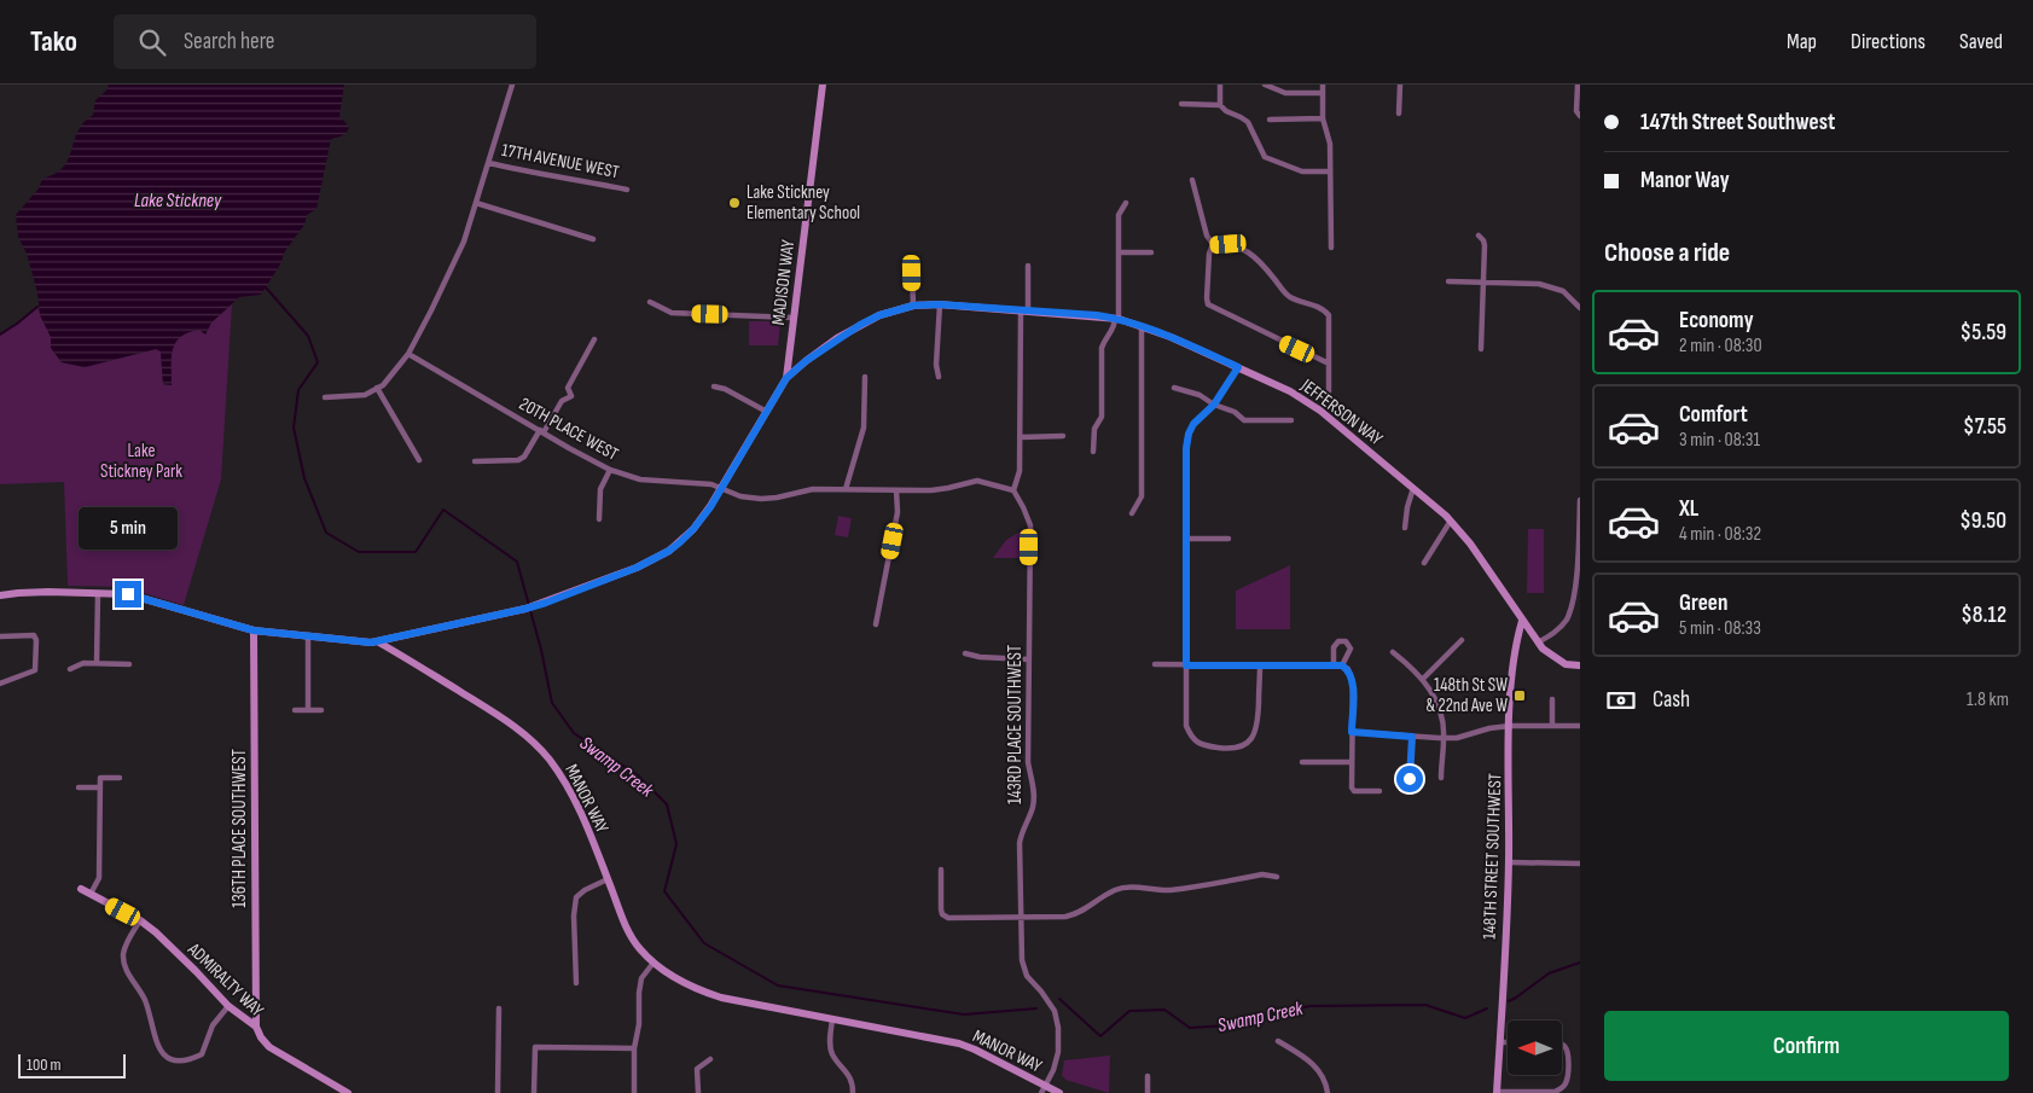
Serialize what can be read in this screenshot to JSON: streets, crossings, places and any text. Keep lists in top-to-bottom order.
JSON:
{
  "streets": {
    "street": [
      "17TH AVENUE WEST",
      "MADISON WAY",
      "JEFFERSON WAY",
      "20TH PLACE WEST",
      "143RD PLACE SOUTHWEST",
      "MANOR WAY",
      "136TH PLACE SOUTHWEST",
      "148TH STREET SOUTHWEST",
      "ADMIRALTY WAY"
    ]
  },
  "crossings": [
    ["MADISON WAY", "JEFFERSON WAY"],
    ["JEFFERSON WAY", "20TH PLACE WEST"],
    ["JEFFERSON WAY", "MANOR WAY"],
    ["JEFFERSON WAY", "148TH STREET SOUTHWEST"],
    ["20TH PLACE WEST", "143RD PLACE SOUTHWEST"],
    ["143RD PLACE SOUTHWEST", "MANOR WAY"],
    ["MANOR WAY", "136TH PLACE SOUTHWEST"],
    ["136TH PLACE SOUTHWEST", "ADMIRALTY WAY"]
  ],
  "water": ["Lake Stickney", "Swamp Creek"],
  "parks": ["Lake Stickney Park"],
  "places": {
    "other": ["Lake Stickney Elementary School"],
    "transit": ["148th St SW & 22nd Ave W"]
  },
  "scale_bar": "100 m",
  "north": "left",
  "page": {
    "header": "Tako",
    "search": "Search here",
    "nav": ["Map", "Directions", "Saved"],
    "banner": ["147th Street Southwest", "Manor Way"],
    "heading": "Choose a ride",
    "list": [
      {
        "name": "Economy",
        "note": "2 min · 08:30",
        "value": "$5.59"
      },
      {
        "name": "Comfort",
        "note": "3 min · 08:31",
        "value": "$7.55"
      },
      {
        "name": "XL",
        "note": "4 min · 08:32",
        "value": "$9.50"
      },
      {
        "name": "Green",
        "note": "5 min · 08:33",
        "value": "$8.12"
      }
    ],
    "bubble": "5 min",
    "pay": ["Cash", "1.8 km"],
    "buttons": "Confirm",
    "scale": "100 m"
  }
}
